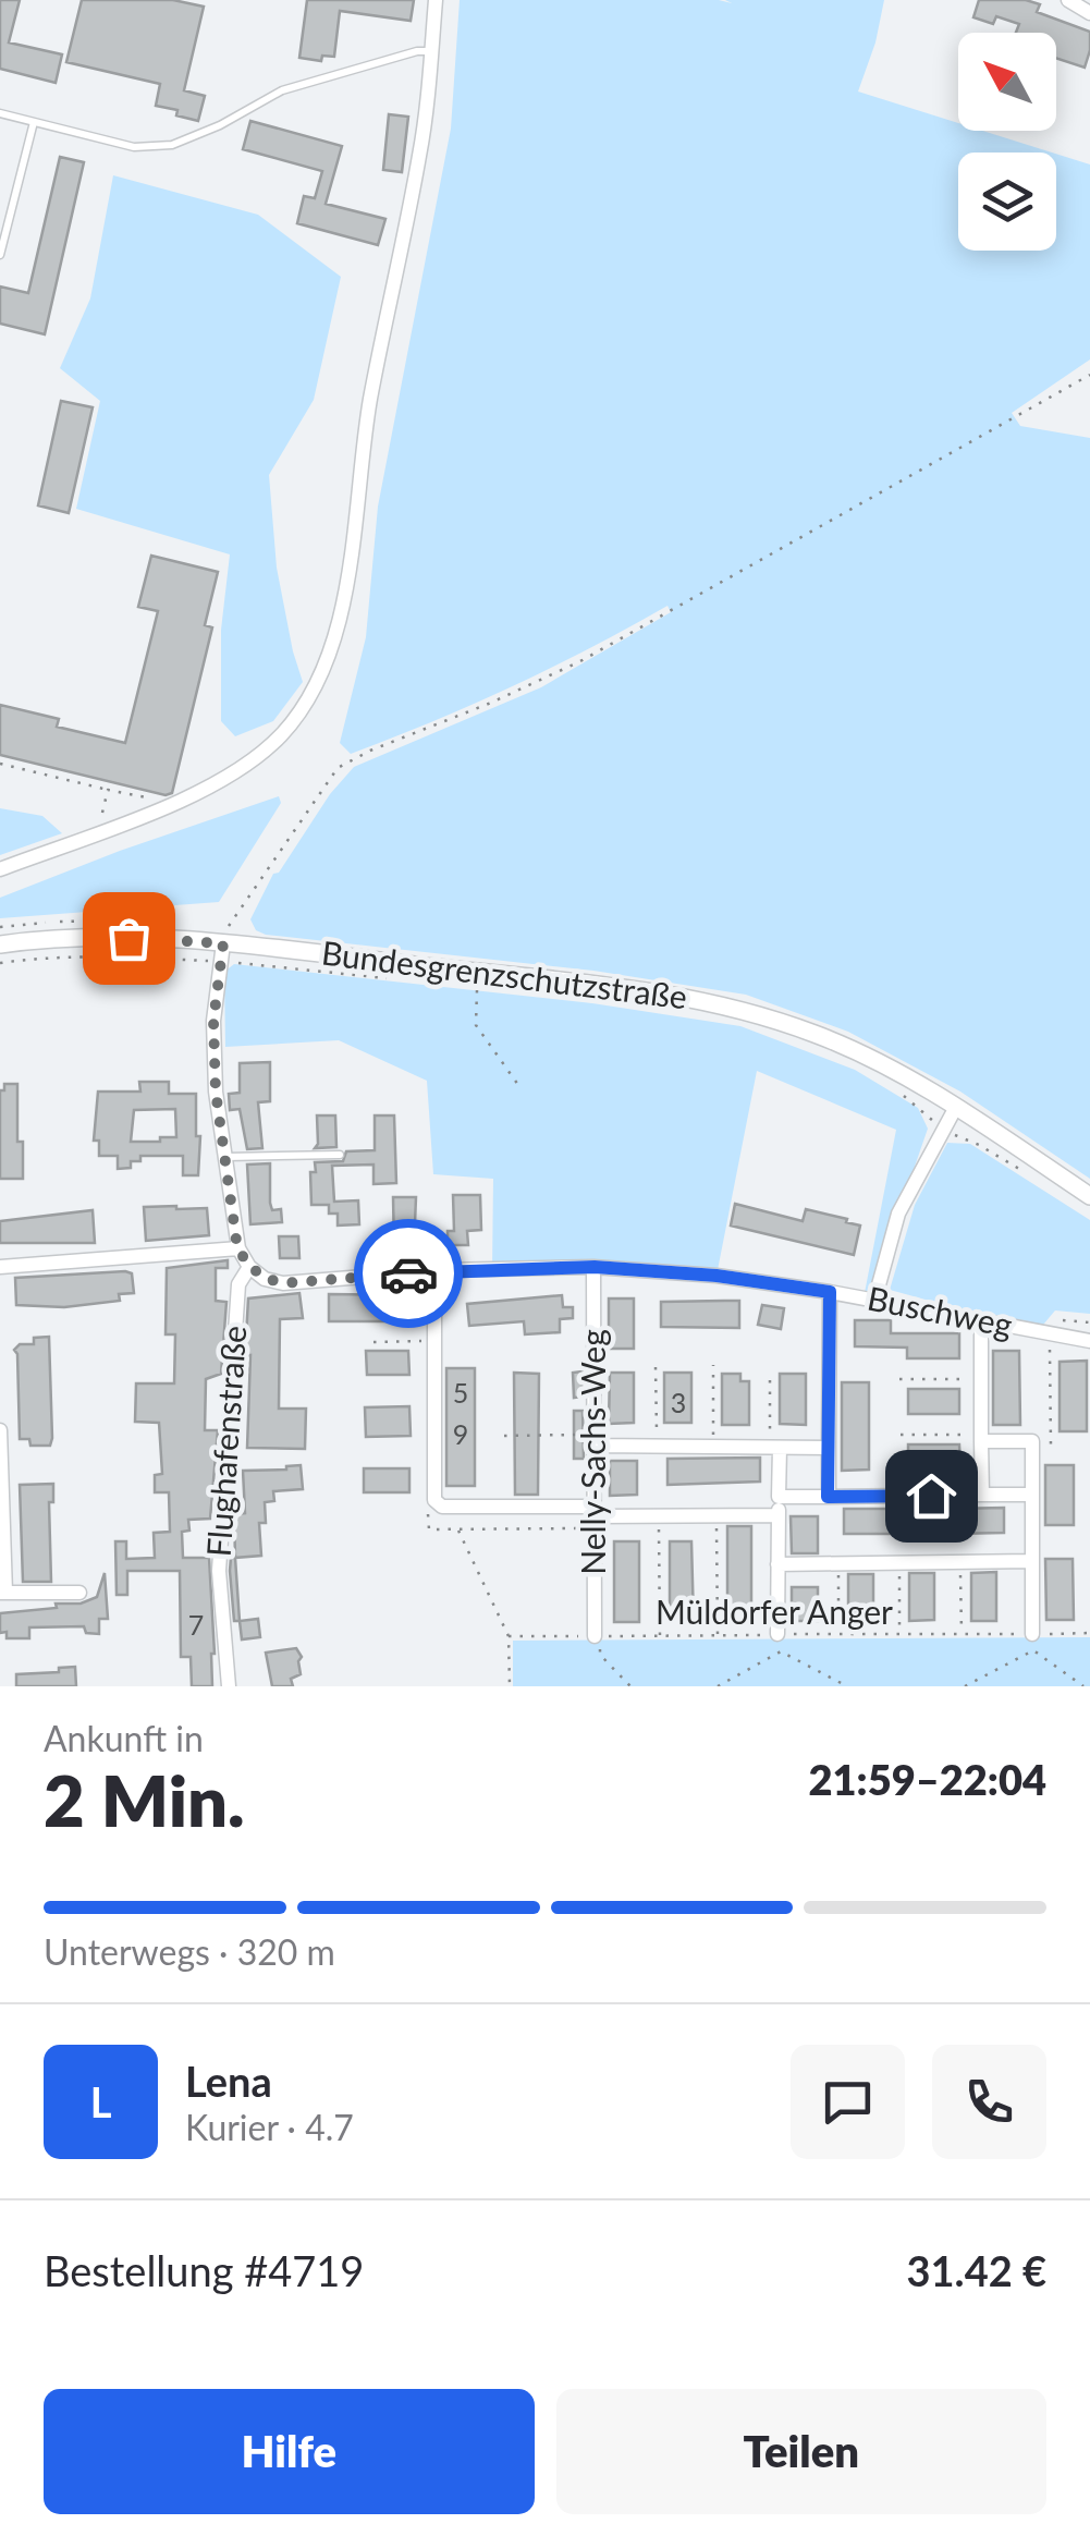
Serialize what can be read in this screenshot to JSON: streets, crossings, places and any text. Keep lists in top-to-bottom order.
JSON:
{
  "streets": {
    "street": [
      "Bundesgrenzschutzstraße",
      "Buschweg",
      "Flughafenstraße",
      "Nelly-Sachs-Weg"
    ],
    "path": ["Müldorfer Anger"]
  },
  "crossings": [
    ["Buschweg", "Flughafenstraße"],
    ["Buschweg", "Nelly-Sachs-Weg"],
    ["Nelly-Sachs-Weg", "Müldorfer Anger"]
  ],
  "house_numbers": [
    "5",
    "3",
    "9",
    "7"
  ],
  "north": "top left",
  "page": {
    "heading": ["2 Min.", "Ankunft in", "21:59–22:04"],
    "panel": [
      "Lena",
      "Kurier · 4.7",
      "Bestellung #4719",
      "31.42 €"
    ],
    "bar": "Unterwegs · 320 m",
    "round": "L",
    "buttons": ["Hilfe", "Teilen"]
  }
}
